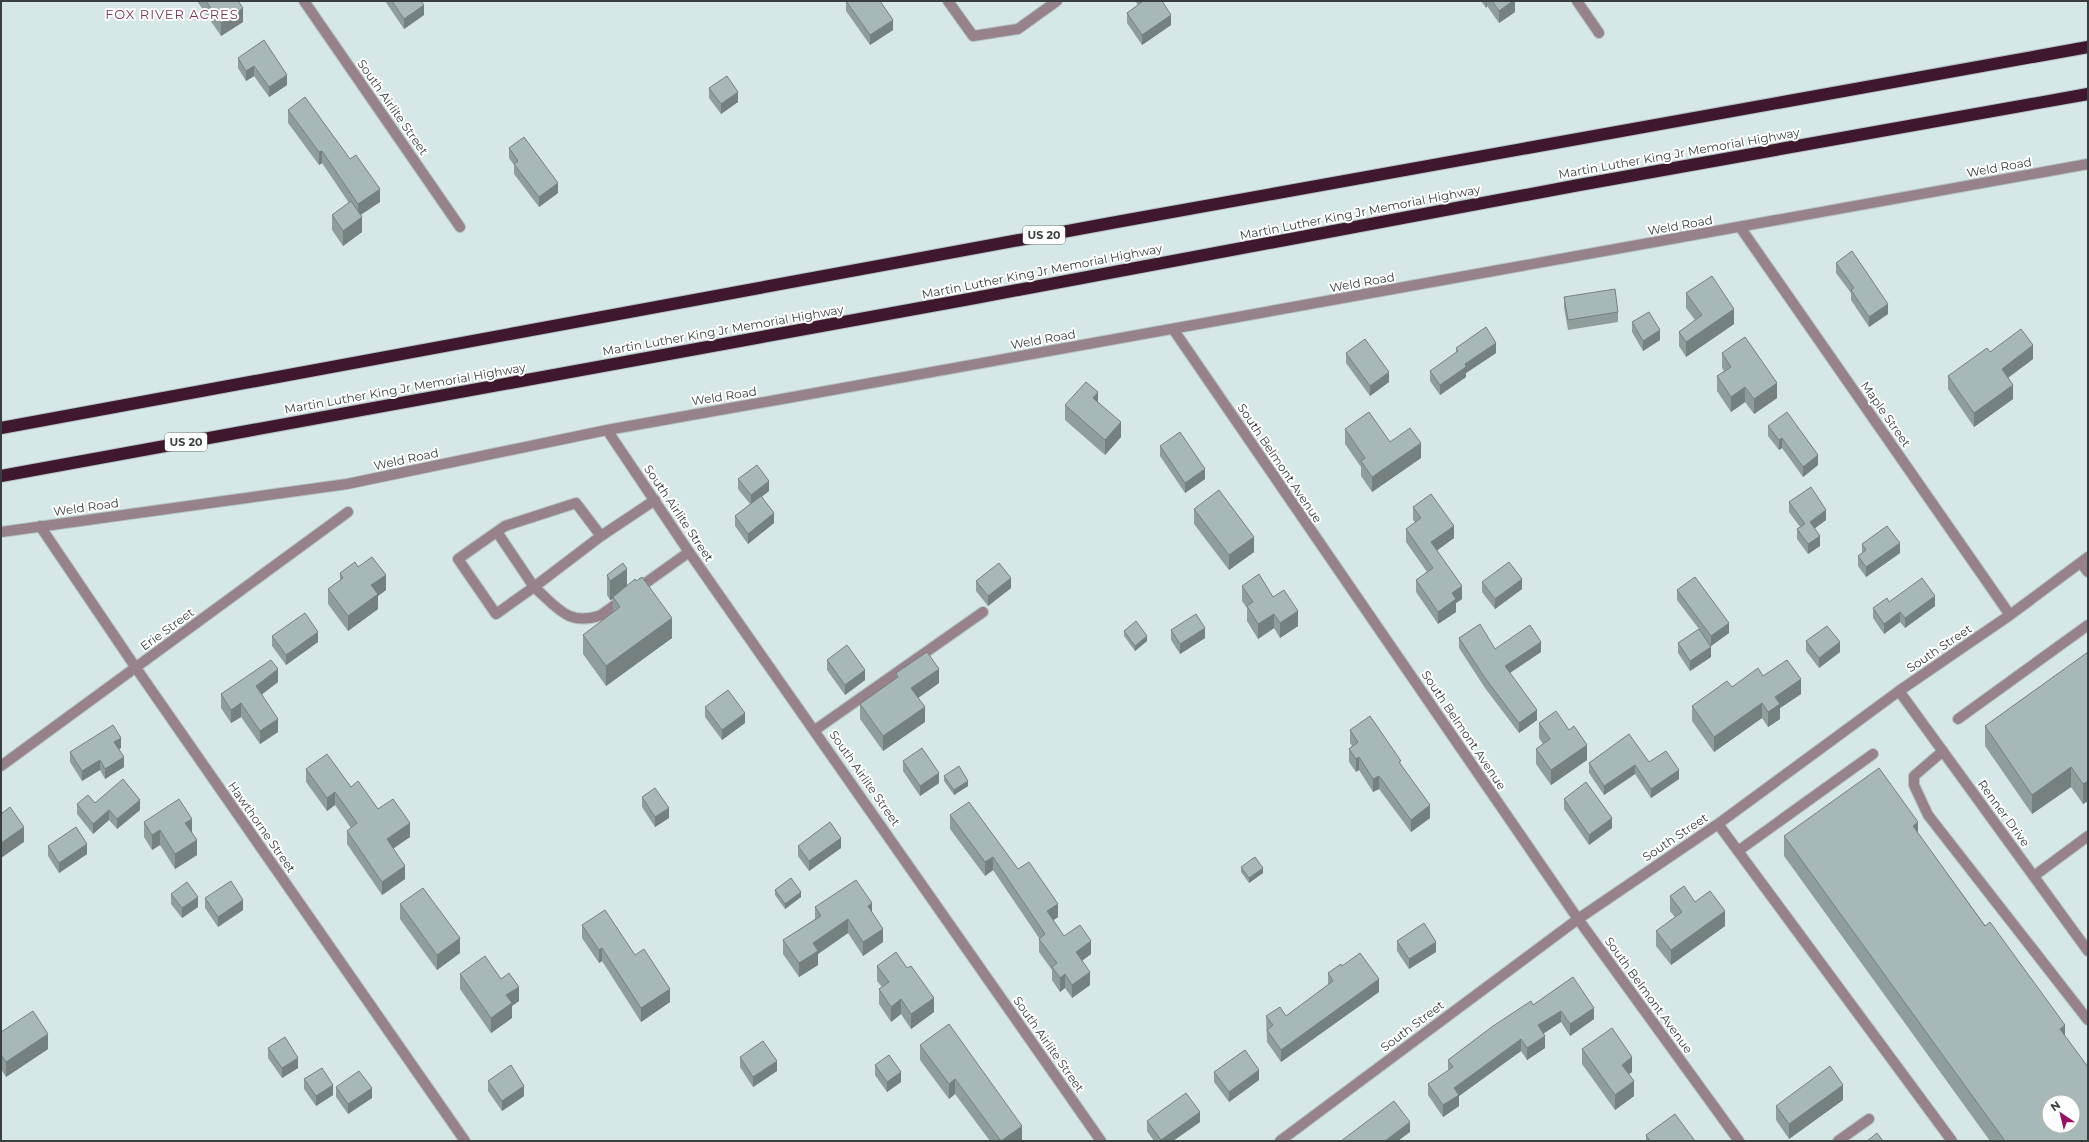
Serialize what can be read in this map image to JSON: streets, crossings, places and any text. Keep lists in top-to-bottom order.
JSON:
{
  "streets": {
    "highway": ["Martin Luther King Jr Memorial Highway", "US 20"],
    "street": [
      "South Airlite Street",
      "Weld Road",
      "Maple Street",
      "South Belmont Avenue",
      "Erie Street",
      "South Street",
      "Renner Drive",
      "Hawthorne Street"
    ]
  },
  "crossings": [
    ["South Airlite Street", "Weld Road"],
    ["Weld Road", "Maple Street"],
    ["Weld Road", "South Belmont Avenue"],
    ["Weld Road", "Hawthorne Street"],
    ["Maple Street", "South Street"],
    ["South Belmont Avenue", "South Street"],
    ["Erie Street", "Hawthorne Street"],
    ["South Street", "Renner Drive"]
  ],
  "districts": ["FOX RIVER ACRES"],
  "north": "top left"
}
